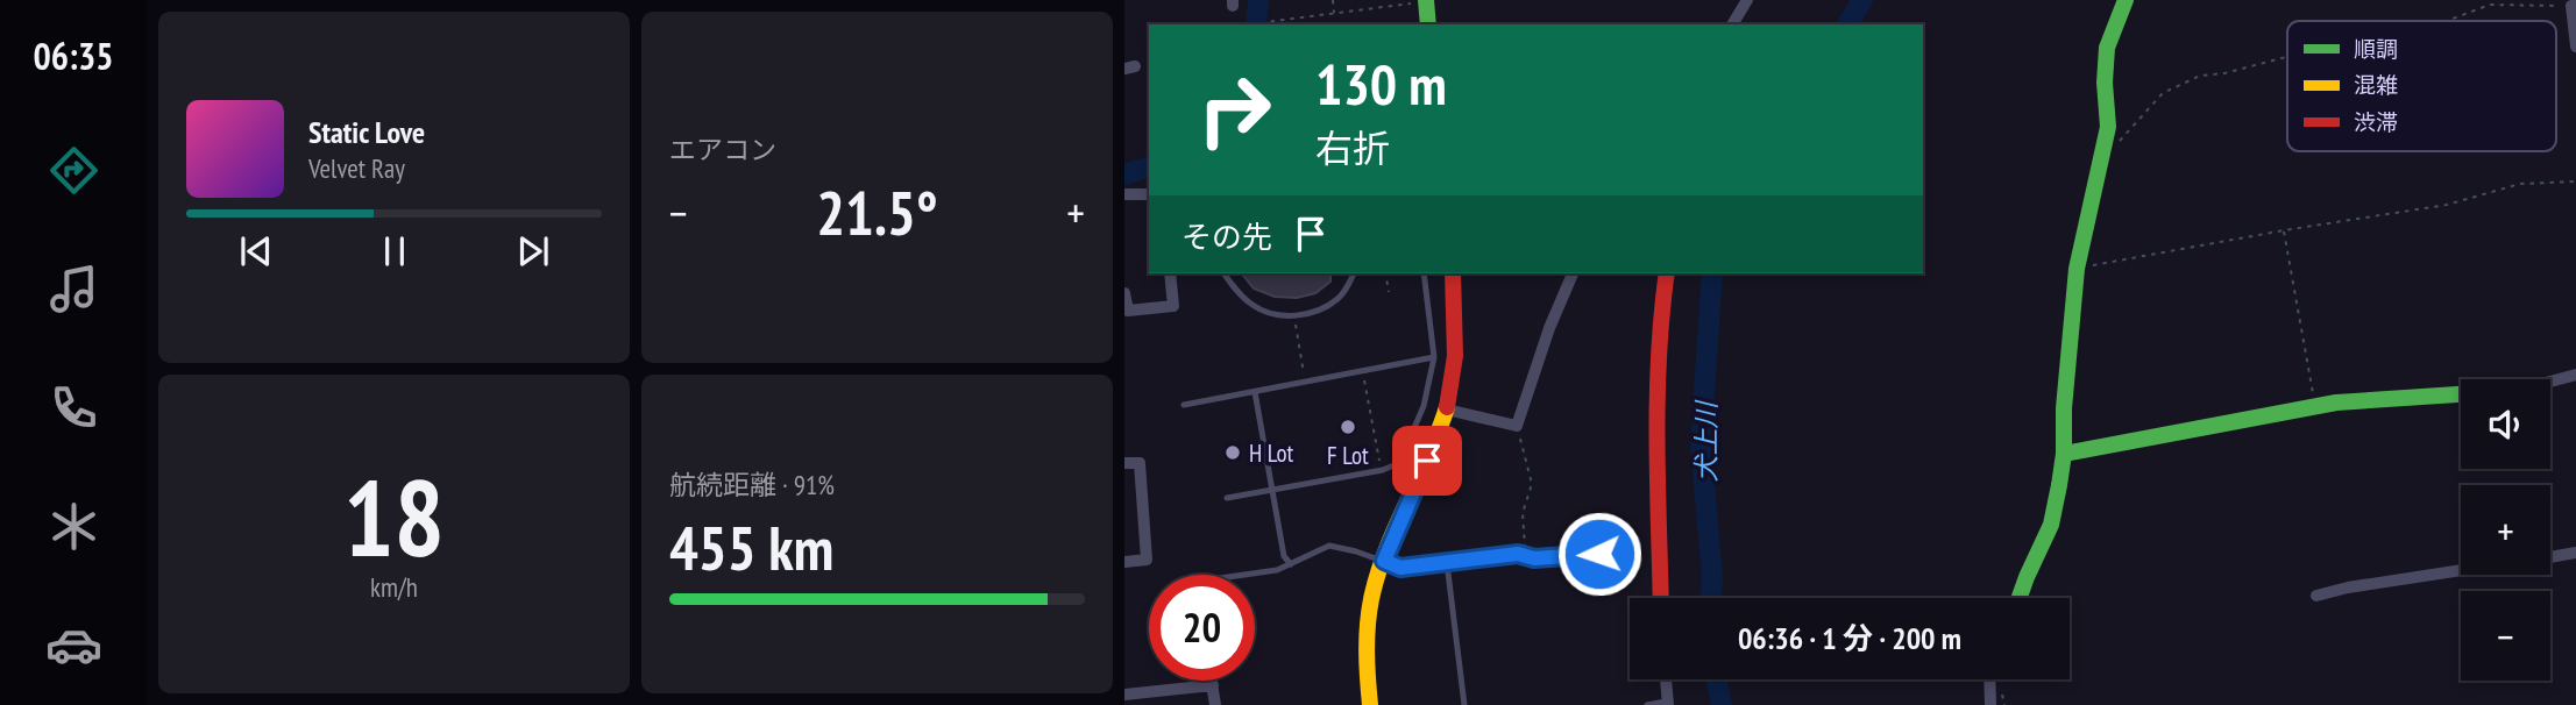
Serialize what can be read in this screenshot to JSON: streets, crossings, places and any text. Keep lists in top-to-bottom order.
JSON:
{
  "water": ["犬上川"],
  "places": ["F Lot", "H Lot"],
  "legend": ["順調", "混雑", "渋滞"],
  "page": {
    "tabs": "06:35",
    "tile": [
      "エアコン",
      ["18", "km/h"],
      ["航続距離 · 91%", "455 km"]
    ],
    "turn": ["130 m", "右折"],
    "song": ["Static Love", "Velvet Ray"],
    "heat": ["−", "21.5°", "+"],
    "then": "その先",
    "map_buttons": ["+", "−"],
    "limit": "20",
    "trip": "06:36 · 1 分 · 200 m"
  }
}
